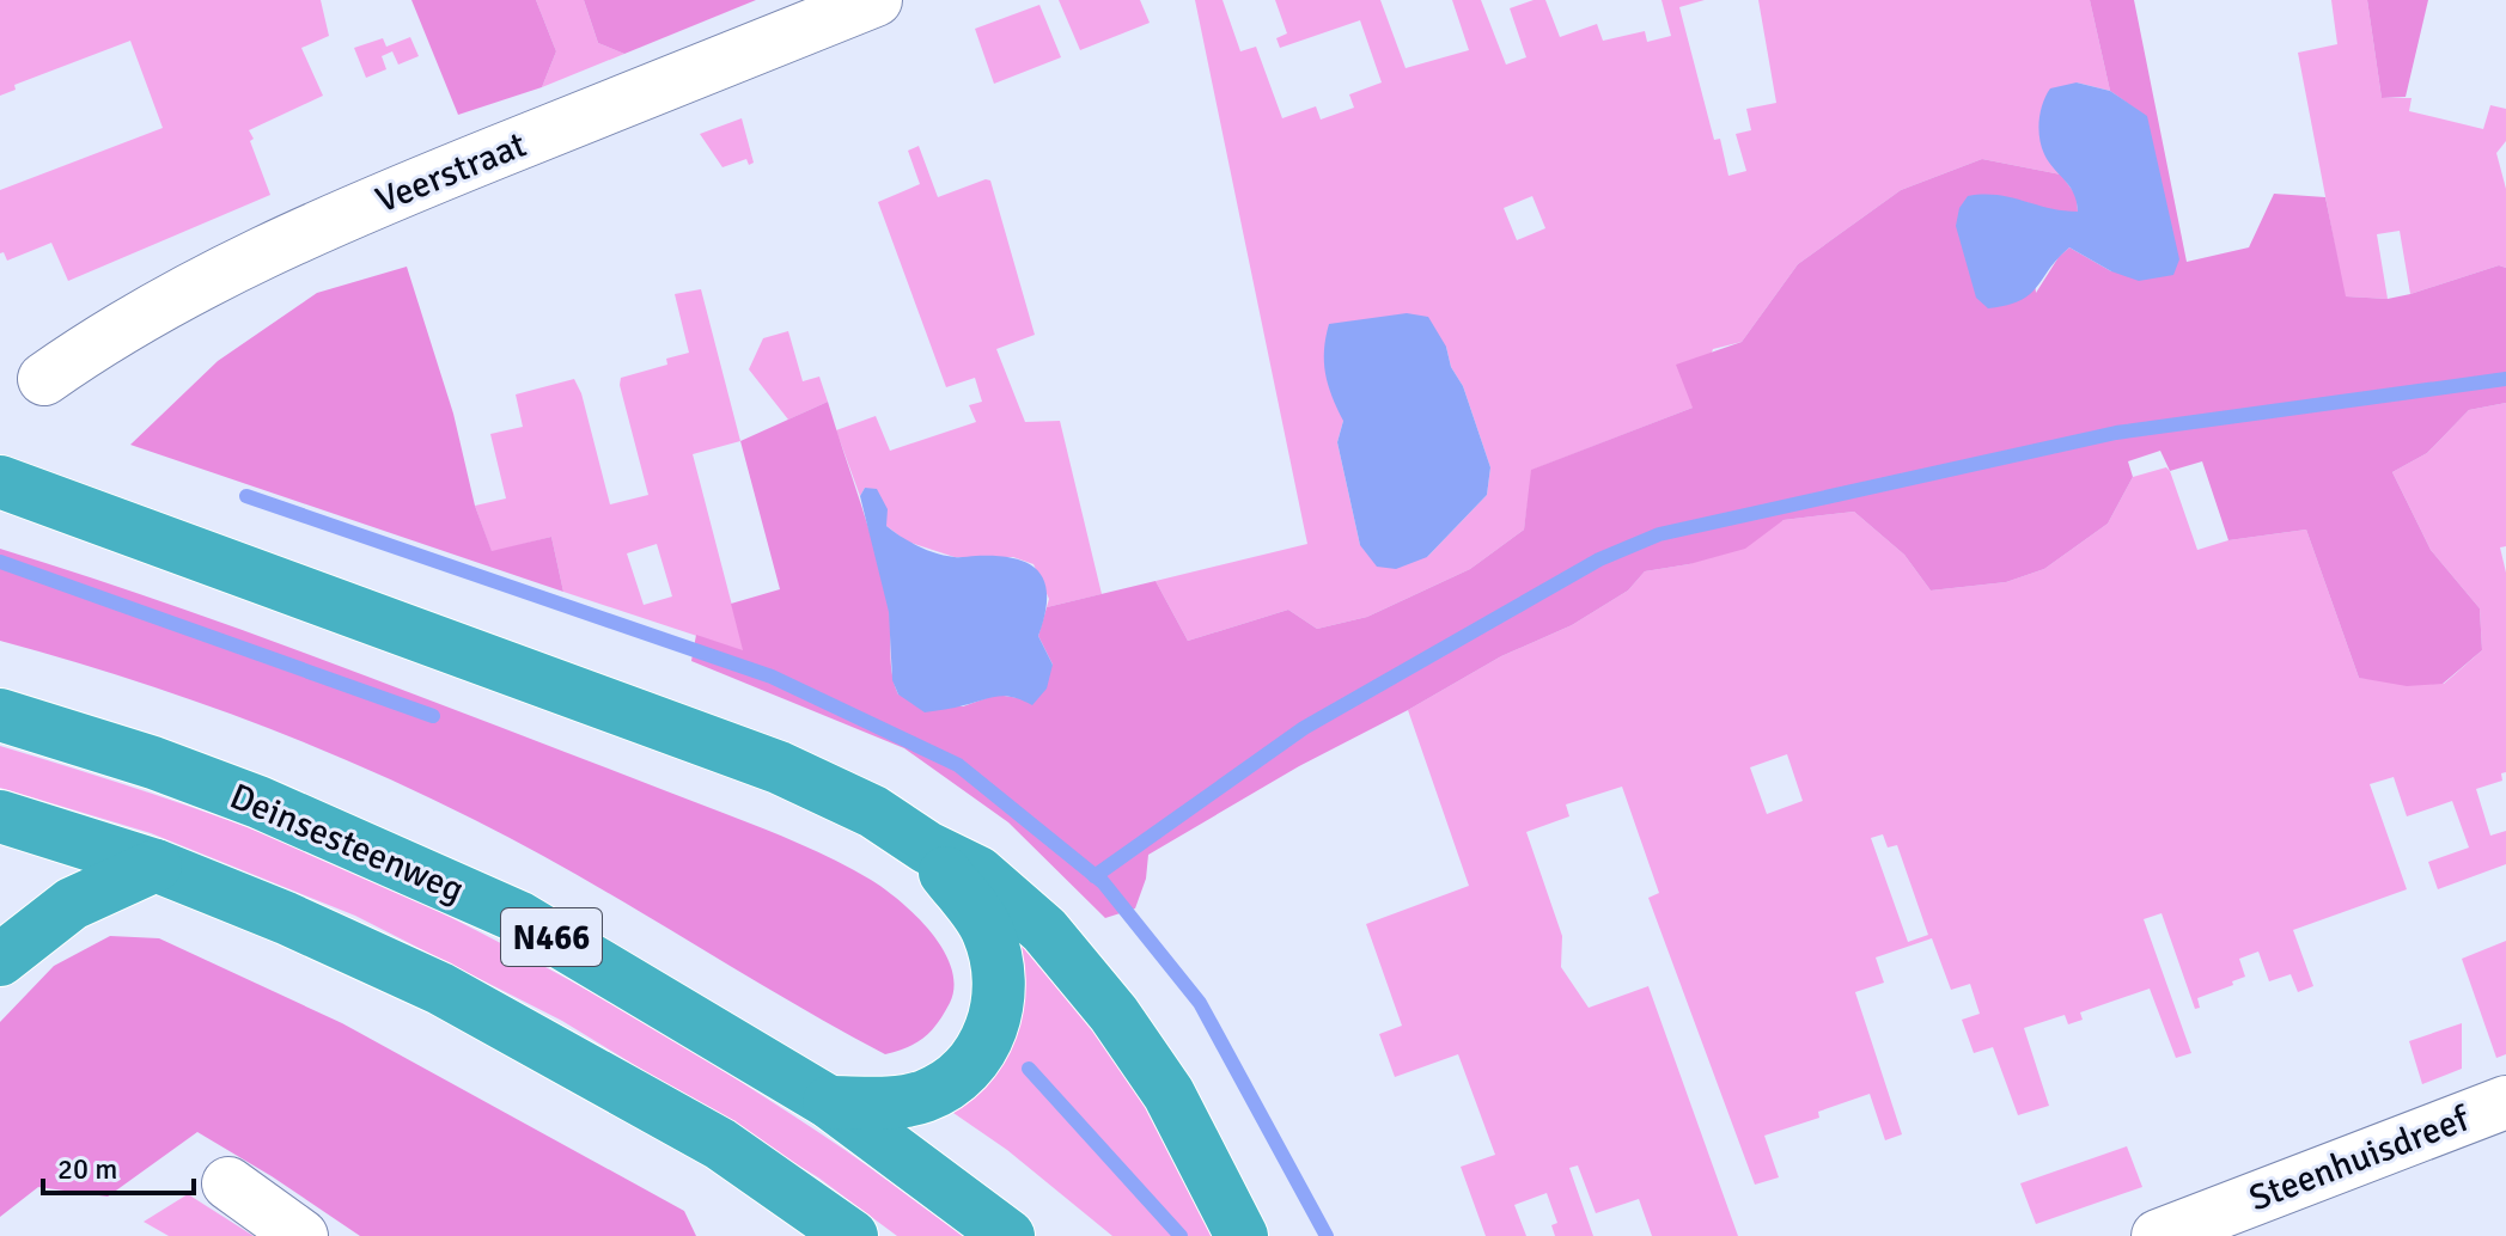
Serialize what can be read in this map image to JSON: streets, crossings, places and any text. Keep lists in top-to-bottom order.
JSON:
{
  "streets": {
    "highway": ["Deinsesteenweg", "N466"],
    "street": ["Veerstraat", "Steenhuisdreef"]
  },
  "scale_bar": "20 m"
}
